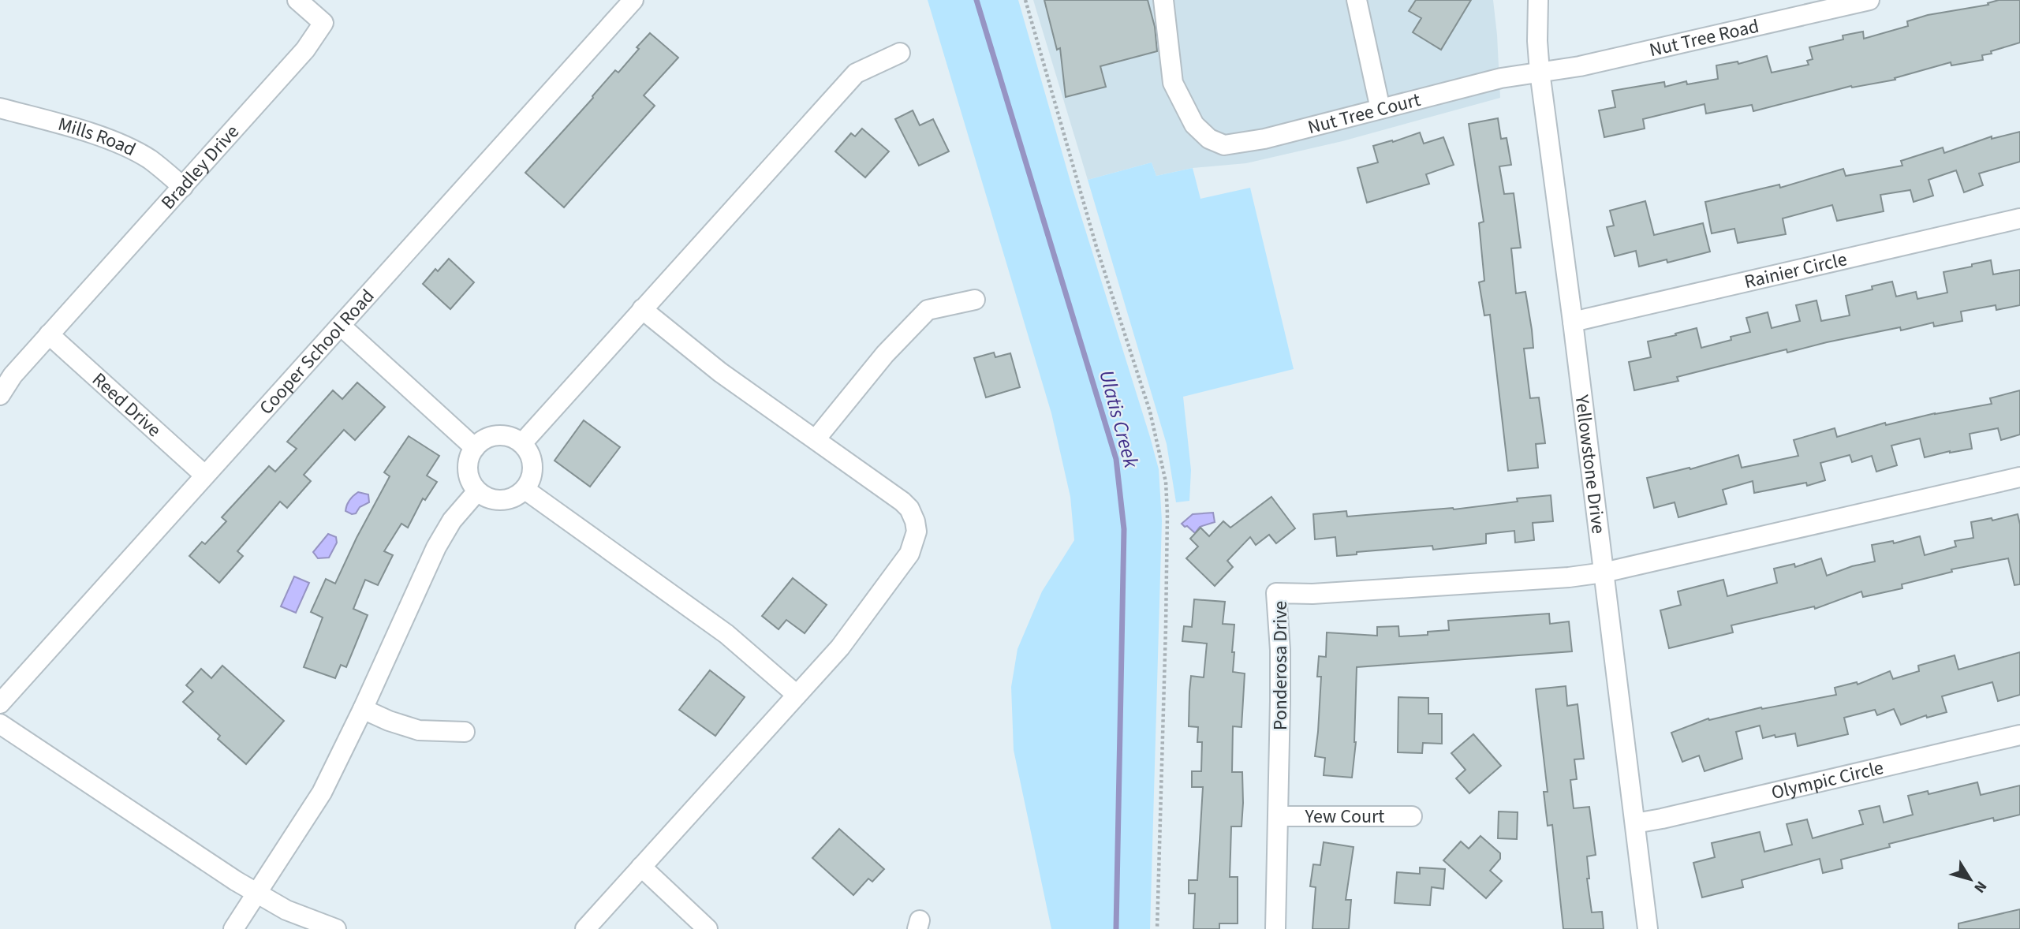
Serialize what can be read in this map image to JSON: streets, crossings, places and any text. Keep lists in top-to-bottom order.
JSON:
{
  "streets": {
    "street": [
      "Nut Tree Road",
      "Nut Tree Court",
      "Mills Road",
      "Bradley Drive",
      "Rainier Circle",
      "Cooper School Road",
      "Reed Drive",
      "Yellowstone Drive",
      "Ponderosa Drive",
      "Olympic Circle",
      "Yew Court"
    ]
  },
  "crossings": [
    ["Nut Tree Road", "Nut Tree Court"],
    ["Nut Tree Road", "Yellowstone Drive"],
    ["Nut Tree Court", "Yellowstone Drive"],
    ["Mills Road", "Bradley Drive"],
    ["Bradley Drive", "Reed Drive"],
    ["Rainier Circle", "Yellowstone Drive"],
    ["Cooper School Road", "Reed Drive"],
    ["Yellowstone Drive", "Ponderosa Drive"],
    ["Yellowstone Drive", "Olympic Circle"],
    ["Ponderosa Drive", "Yew Court"]
  ],
  "water": ["Ulatis Creek"],
  "north": "bottom right"
}
